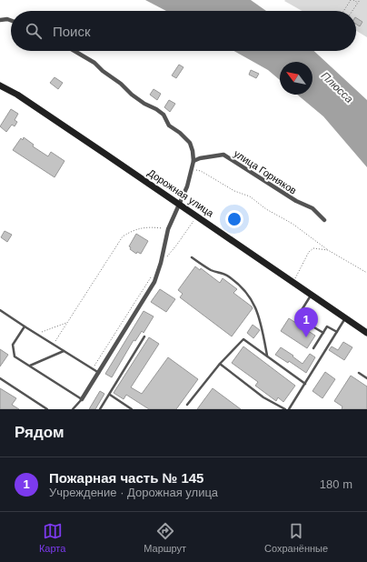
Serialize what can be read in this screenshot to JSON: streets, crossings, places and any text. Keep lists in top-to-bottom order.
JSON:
{
  "streets": {
    "street": ["улица Горняков", "Дорожная улица"]
  },
  "water": ["Плюсса"],
  "north": "top left",
  "page": {
    "search": "Поиск",
    "pins": "1",
    "heading": "Рядом",
    "list": [
      {
        "mark": "1",
        "name": "Пожарная часть № 145",
        "note": "Учреждение · Дорожная улица",
        "value": "180 m"
      }
    ],
    "nav": ["Карта", "Маршрут", "Сохранённые"]
  }
}
